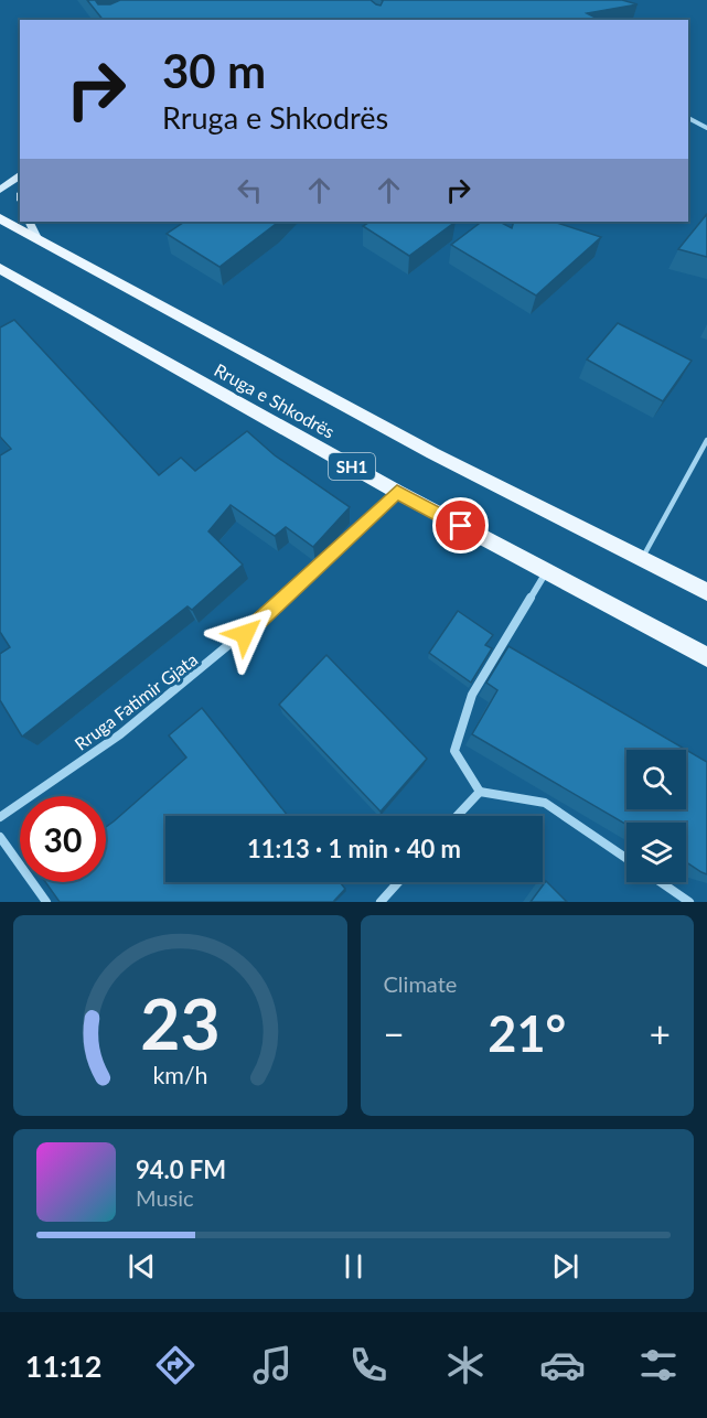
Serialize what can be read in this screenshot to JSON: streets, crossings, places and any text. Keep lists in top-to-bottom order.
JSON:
{
  "streets": {
    "main road": ["Rruga e Shkodrës", "SH1"],
    "street": ["Rruga Fatimir Gjata"]
  },
  "crossings": [
    ["Rruga e Shkodrës", "Rruga Fatimir Gjata"]
  ],
  "page": {
    "turn": ["30 m", "Rruga e Shkodrës"],
    "limit": "30",
    "trip": "11:13 · 1 min · 40 m",
    "tile": "Climate",
    "heat": ["−", "21°", "+"],
    "song": ["94.0 FM", "Music"],
    "tabs": "11:12",
    "gauge": ["23", "km/h"]
  }
}
